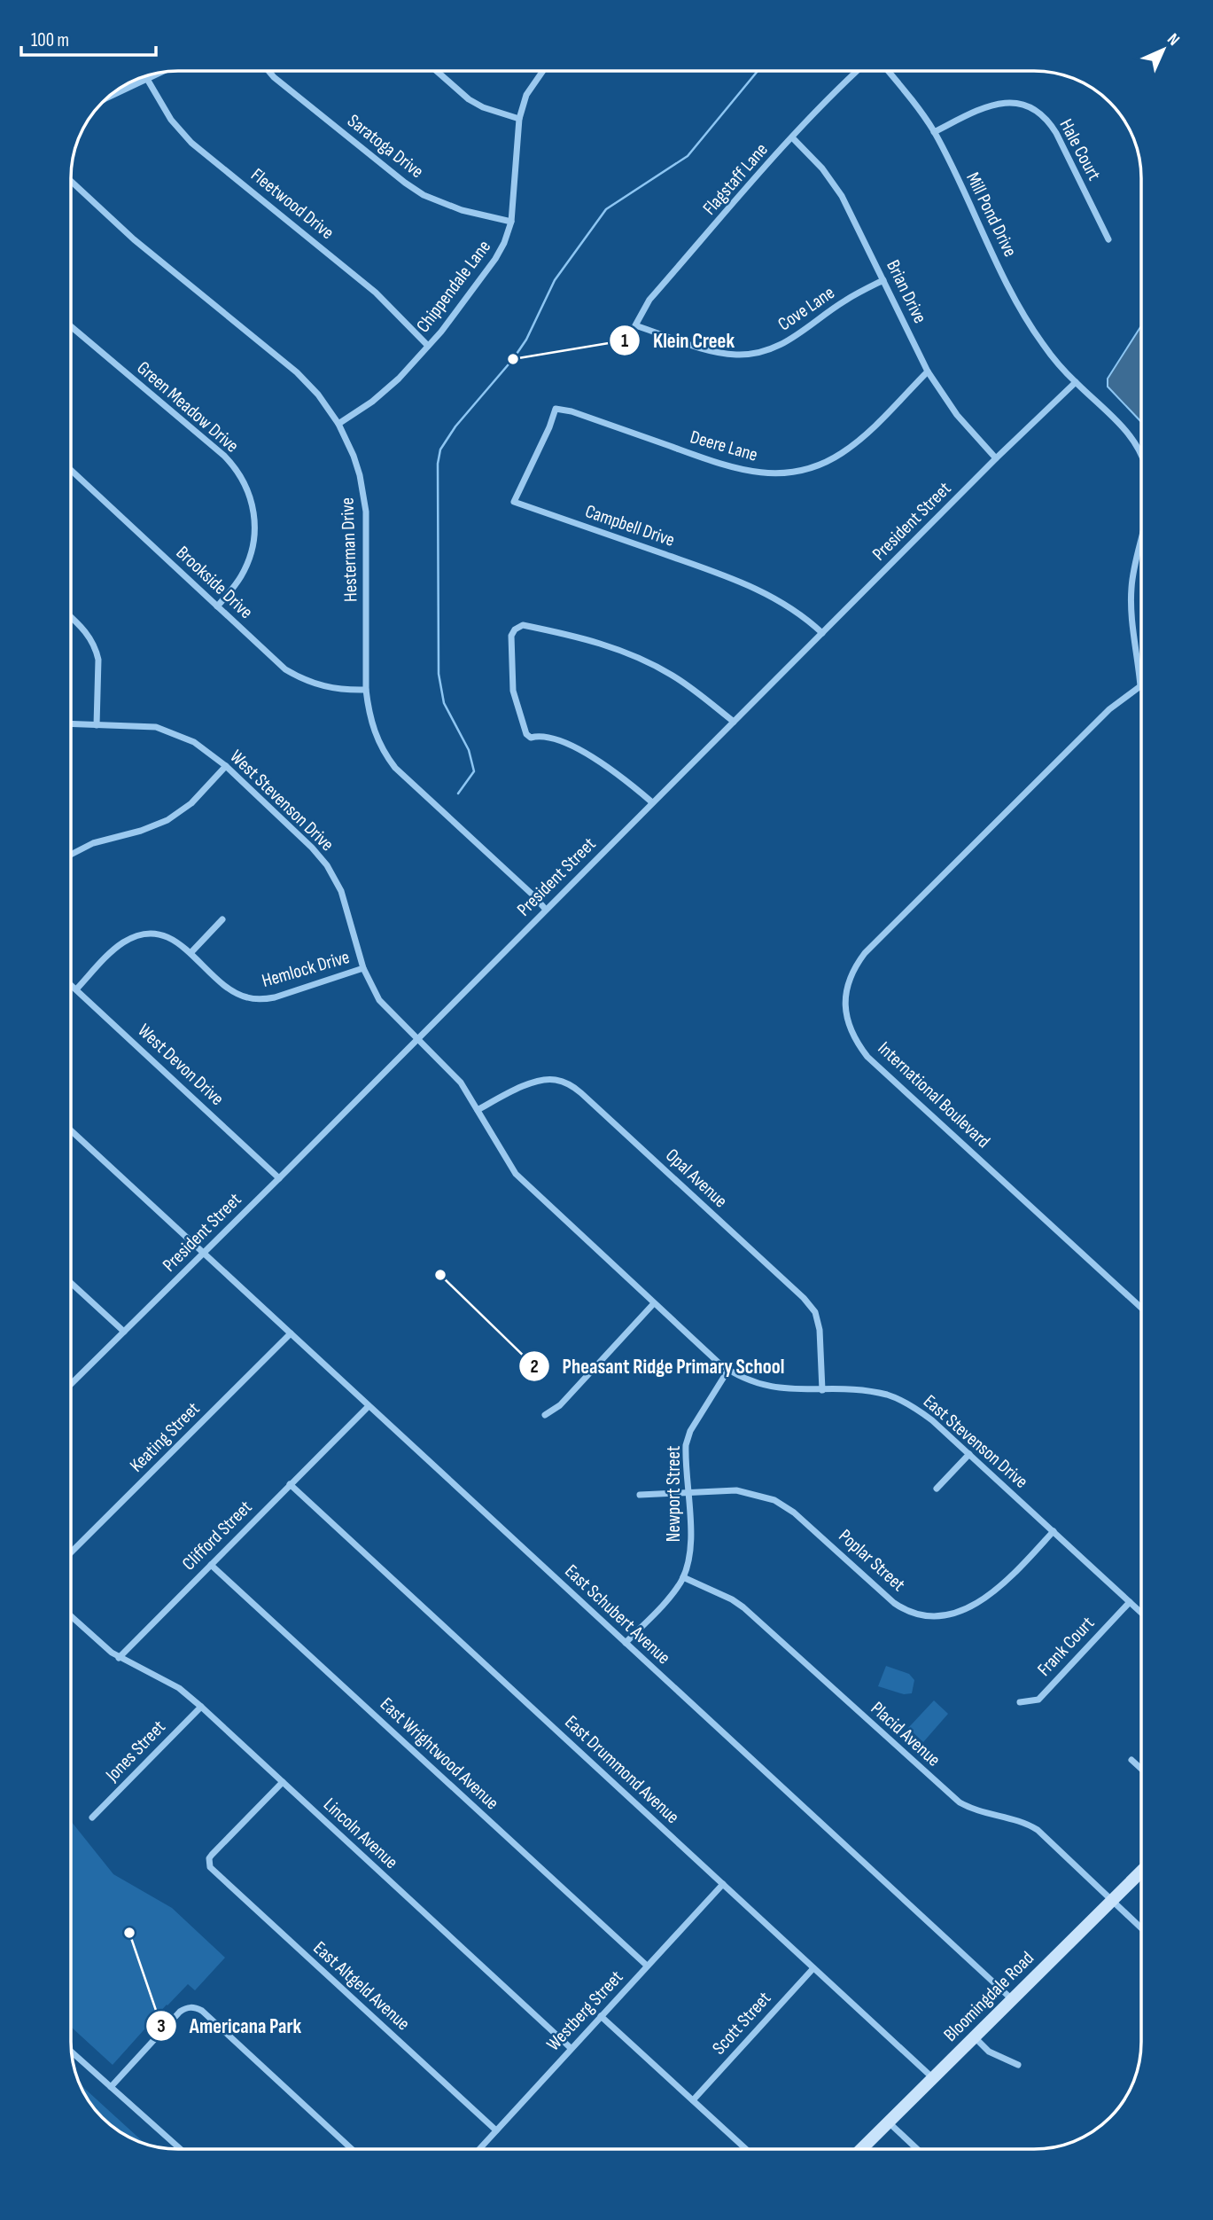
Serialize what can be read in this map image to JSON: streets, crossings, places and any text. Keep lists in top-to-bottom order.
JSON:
{
  "streets": {
    "main road": ["Bloomingdale Road"],
    "street": [
      "Saratoga Drive",
      "Hale Court",
      "Flagstaff Lane",
      "Fleetwood Drive",
      "Mill Pond Drive",
      "Chippendale Lane",
      "Brian Drive",
      "Cove Lane",
      "Green Meadow Drive",
      "Deere Lane",
      "President Street",
      "Campbell Drive",
      "Hesterman Drive",
      "Brookside Drive",
      "West Stevenson Drive",
      "Hemlock Drive",
      "West Devon Drive",
      "International Boulevard",
      "Opal Avenue",
      "Keating Street",
      "East Stevenson Drive",
      "Newport Street",
      "Clifford Street",
      "Poplar Street",
      "East Schubert Avenue",
      "Frank Court",
      "Placid Avenue",
      "Jones Street",
      "East Wrightwood Avenue",
      "East Drummond Avenue",
      "Lincoln Avenue",
      "East Altgeld Avenue",
      "Westberg Street",
      "Scott Street"
    ]
  },
  "crossings": [
    ["Saratoga Drive", "Chippendale Lane"],
    ["Hale Court", "Mill Pond Drive"],
    ["Flagstaff Lane", "Brian Drive"],
    ["Flagstaff Lane", "Cove Lane"],
    ["Fleetwood Drive", "Chippendale Lane"],
    ["Mill Pond Drive", "President Street"],
    ["Mill Pond Drive", "International Boulevard"],
    ["Chippendale Lane", "Hesterman Drive"],
    ["Brian Drive", "Cove Lane"],
    ["Brian Drive", "Deere Lane"],
    ["Brian Drive", "President Street"],
    ["Green Meadow Drive", "Brookside Drive"],
    ["Deere Lane", "Campbell Drive"],
    ["President Street", "Campbell Drive"],
    ["President Street", "Hesterman Drive"],
    ["President Street", "West Stevenson Drive"],
    ["President Street", "West Devon Drive"],
    ["President Street", "East Schubert Avenue"],
    ["Hesterman Drive", "Brookside Drive"],
    ["West Stevenson Drive", "Hemlock Drive"],
    ["West Stevenson Drive", "Opal Avenue"],
    ["West Stevenson Drive", "East Stevenson Drive"],
    ["Hemlock Drive", "West Devon Drive"],
    ["Opal Avenue", "East Stevenson Drive"],
    ["Keating Street", "East Schubert Avenue"],
    ["East Stevenson Drive", "Newport Street"],
    ["East Stevenson Drive", "Poplar Street"],
    ["East Stevenson Drive", "Frank Court"],
    ["Newport Street", "Poplar Street"],
    ["Newport Street", "East Schubert Avenue"],
    ["Newport Street", "Placid Avenue"],
    ["Clifford Street", "East Schubert Avenue"],
    ["Clifford Street", "East Wrightwood Avenue"],
    ["Clifford Street", "East Drummond Avenue"],
    ["Clifford Street", "Lincoln Avenue"],
    ["East Schubert Avenue", "Bloomingdale Road"],
    ["Placid Avenue", "Bloomingdale Road"],
    ["Jones Street", "Lincoln Avenue"],
    ["East Wrightwood Avenue", "Westberg Street"],
    ["East Drummond Avenue", "Bloomingdale Road"],
    ["East Drummond Avenue", "Westberg Street"],
    ["East Drummond Avenue", "Scott Street"],
    ["Lincoln Avenue", "East Altgeld Avenue"],
    ["Lincoln Avenue", "Westberg Street"],
    ["East Altgeld Avenue", "Westberg Street"]
  ],
  "places": ["Klein Creek", "Pheasant Ridge Primary School", "Americana Park"],
  "scale_bar": "100 m",
  "north": "top right"
}
